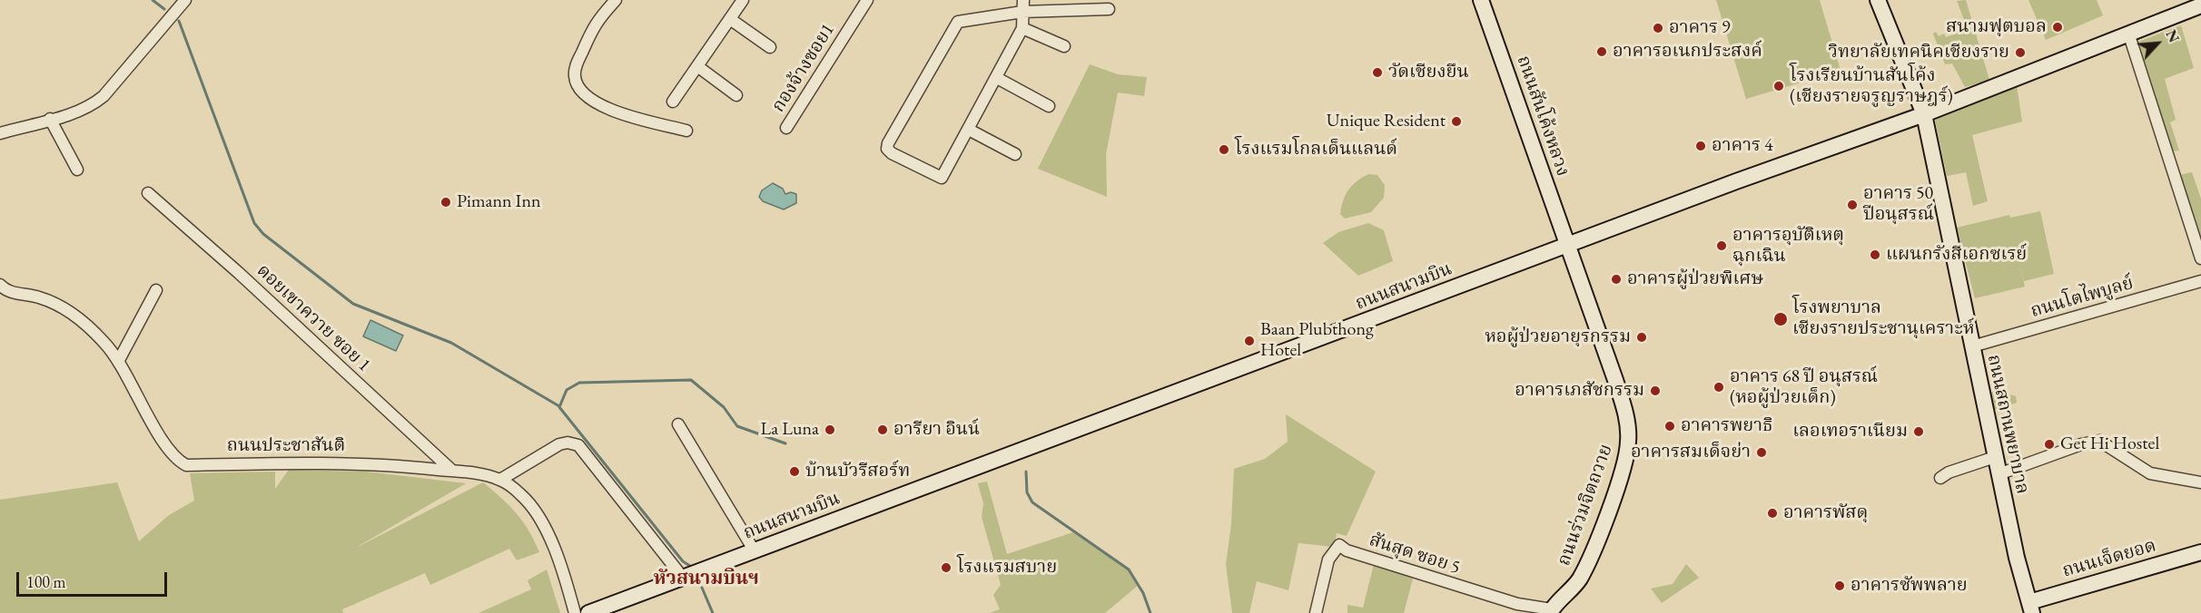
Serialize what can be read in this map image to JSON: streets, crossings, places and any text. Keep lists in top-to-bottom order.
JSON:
{
  "streets": {
    "street": [
      "กองจ้างซอย1",
      "ถนนสันโค้งหลวง",
      "ถนนสนามบิน",
      "ถนนโตไพบูลย์",
      "ดอยเขาควาย ซอย 1",
      "ถนนสถานพยาบาล",
      "ถนนประชาสันติ",
      "ถนนร่วมจิตถวาย",
      "สันสุด ซอย 5",
      "ถนนเจ็ดยอด"
    ]
  },
  "crossings": [
    ["ถนนสันโค้งหลวง", "ถนนสนามบิน"],
    ["ถนนสันโค้งหลวง", "ถนนร่วมจิตถวาย"],
    ["ถนนสนามบิน", "ถนนสถานพยาบาล"],
    ["ถนนสนามบิน", "ถนนร่วมจิตถวาย"],
    ["ถนนโตไพบูลย์", "ถนนสถานพยาบาล"],
    ["ดอยเขาควาย ซอย 1", "ถนนประชาสันติ"],
    ["ถนนสถานพยาบาล", "ถนนเจ็ดยอด"],
    ["ถนนร่วมจิตถวาย", "สันสุด ซอย 5"]
  ],
  "districts": ["หัวสนามบินฯ"],
  "places": [
    "สนามฟุตบอล",
    "อาคาร 9",
    "อาคารอเนกประสงค์",
    "วิทยาลัยเทคนิคเชียงราย",
    "วัดเชียงยืน",
    "โรงเรียนบ้านสันโค้ง (เชียงรายจรูญราษฎร์)",
    "Unique Resident",
    "อาคาร 4",
    "โรงแรมโกลเด็นแลนด์",
    "Pimann Inn",
    "อาคาร 50 ปีอนุสรณ์",
    "อาคารอุบัติเหตุ ฉุกเฉิน",
    "แผนกรังสีเอกซเรย์",
    "อาคารผู้ป่วยพิเศษ",
    "โรงพยาบาล เชียงรายประชานุเคราะห์",
    "หอผู้ป่วยอายุรกรรม",
    "Baan Plubthong Hotel",
    "อาคาร 68 ปี อนุสรณ์ (หอผู้ป่วยเด็ก)",
    "อาคารเภสัชกรรม",
    "อาคารพยาธิ",
    "La Luna",
    "อารียา อินน์",
    "เลอเทอราเนียม",
    "Get Hi Hostel",
    "อาคารสมเด็จย่า",
    "บ้านบัวรีสอร์ท",
    "อาคารพัสดุ",
    "โรงแรมสบาย",
    "อาคารซัพพลาย"
  ],
  "scale_bar": "100 m",
  "north": "top right"
}
